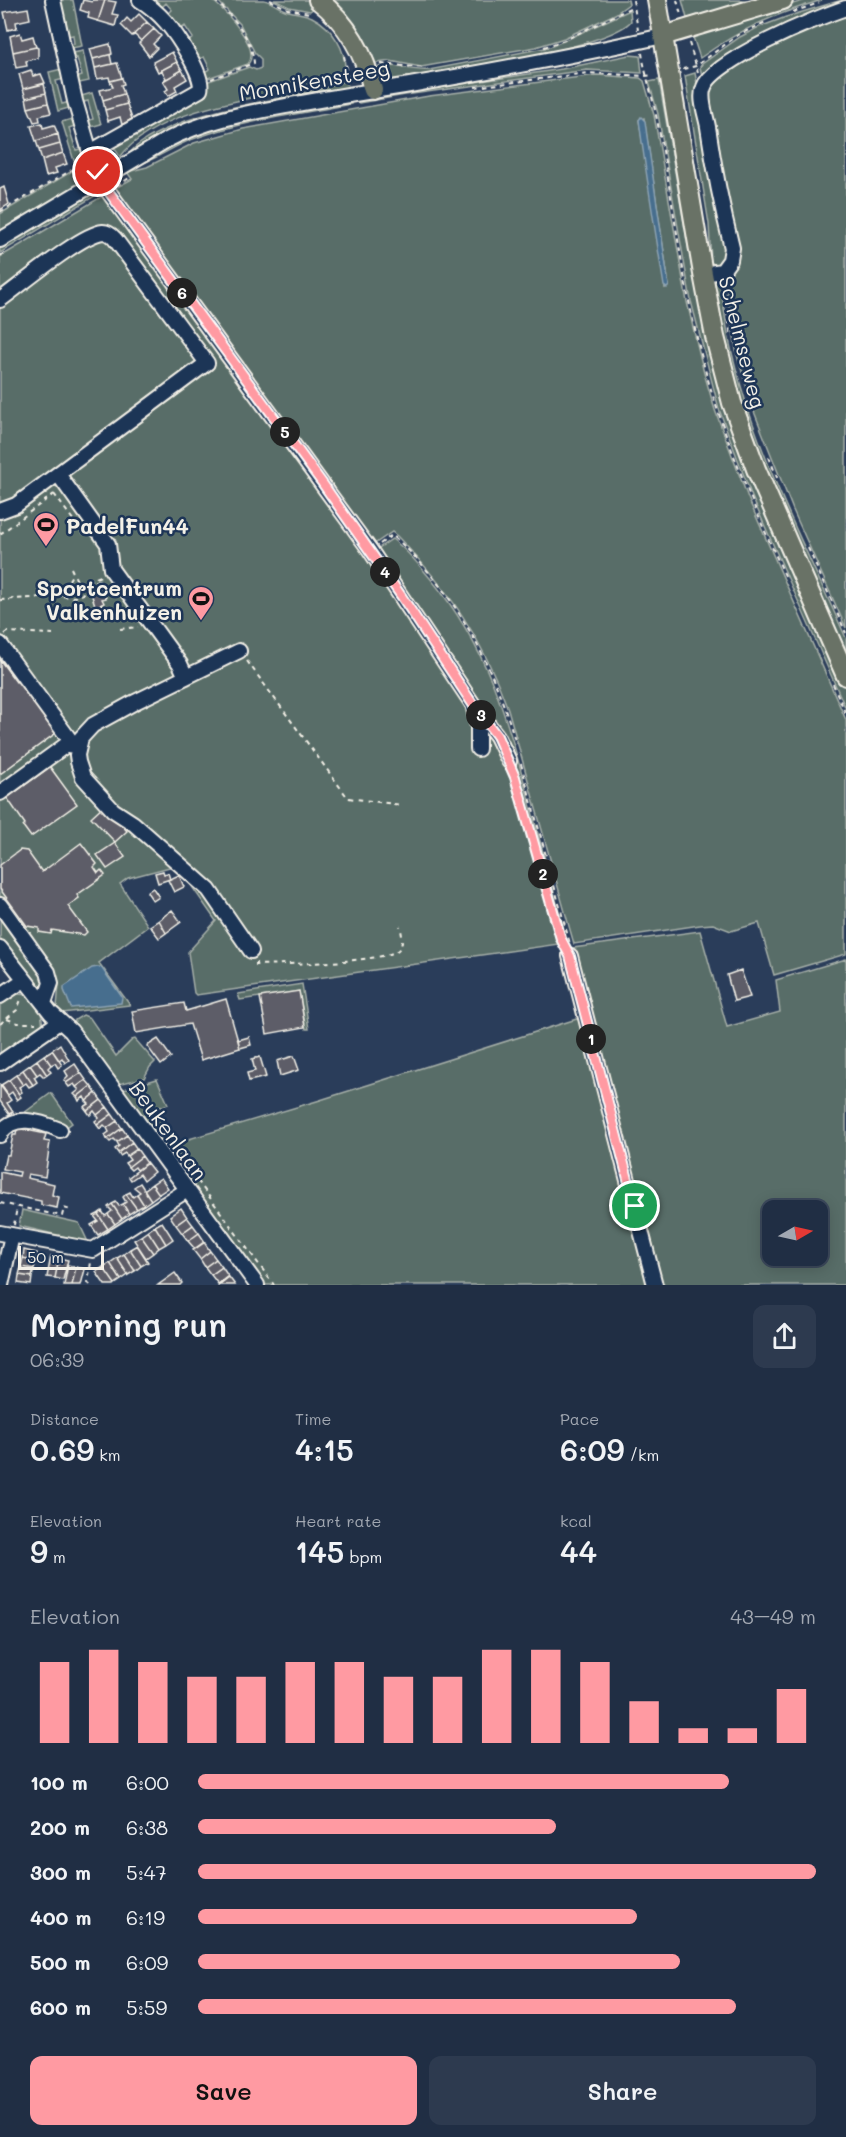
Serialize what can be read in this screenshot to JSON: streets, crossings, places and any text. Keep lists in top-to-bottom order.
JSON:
{
  "streets": {
    "main road": ["Schelmseweg"],
    "street": ["Monnikensteeg", "Beukenlaan"]
  },
  "crossings": [
    ["Monnikensteeg", "Schelmseweg"]
  ],
  "places": {
    "sports": ["PadelFun44", "Sportcentrum Valkenhuizen"]
  },
  "scale_bar": "50 m",
  "north": "right",
  "page": {
    "pins": [
      "6",
      "5",
      "4",
      "3",
      "2",
      "1"
    ],
    "scale": "50 m",
    "heading": ["Morning run", "06:39"],
    "stats": [
      ["Distance", "0.69 km"],
      ["Time", "4:15"],
      ["Pace", "6:09 /km"],
      ["Elevation", "9 m"],
      ["Heart rate", "145 bpm"],
      ["kcal", "44"]
    ],
    "chart": ["Elevation", "43–49 m"],
    "list": [
      {
        "name": "100 m",
        "note": "6:00"
      },
      {
        "name": "200 m",
        "note": "6:38"
      },
      {
        "name": "300 m",
        "note": "5:47"
      },
      {
        "name": "400 m",
        "note": "6:19"
      },
      {
        "name": "500 m",
        "note": "6:09"
      },
      {
        "name": "600 m",
        "note": "5:59"
      }
    ],
    "buttons": ["Save", "Share"]
  }
}
